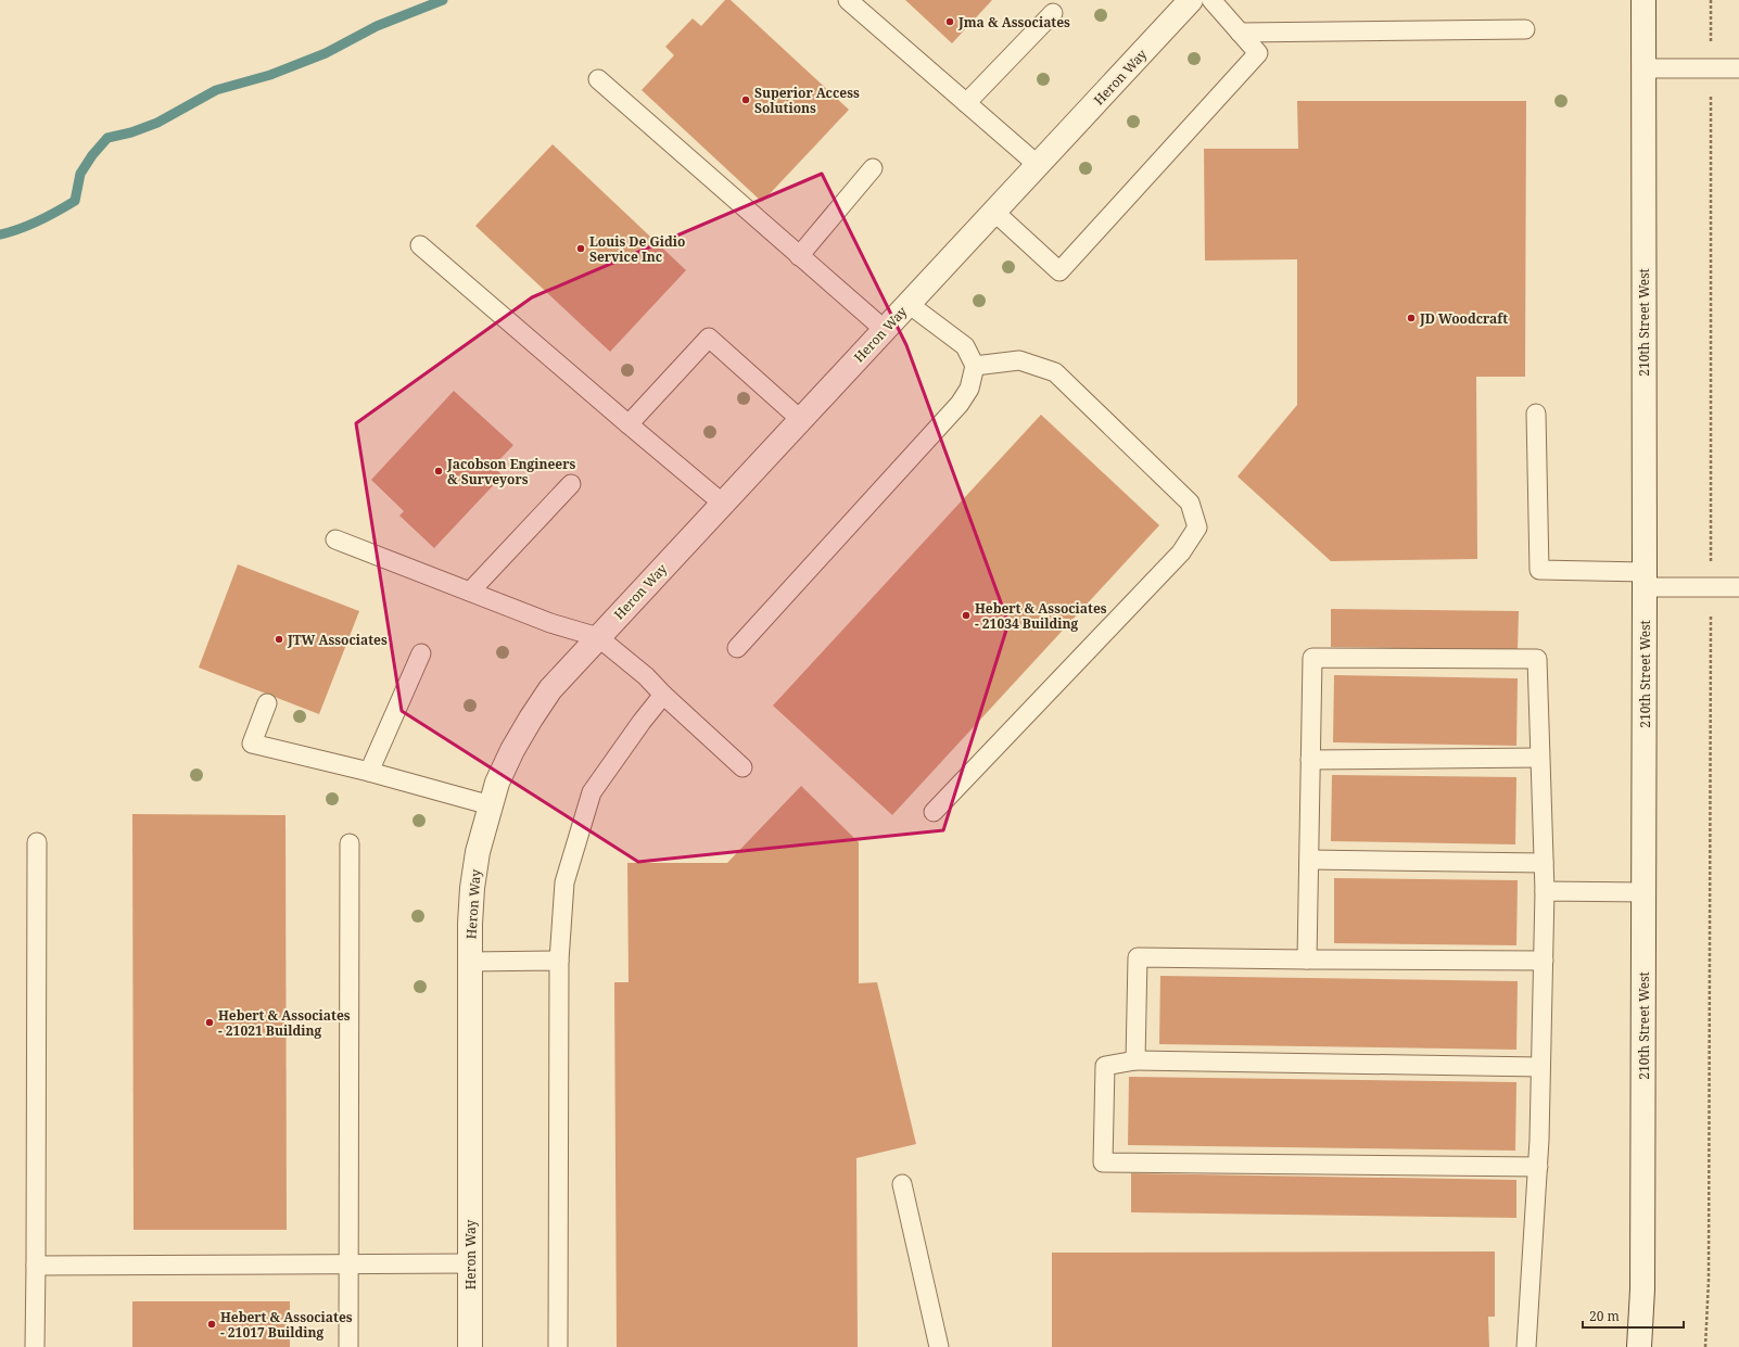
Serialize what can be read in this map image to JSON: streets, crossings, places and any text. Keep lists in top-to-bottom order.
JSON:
{
  "streets": {
    "street": ["Heron Way", "210th Street West"]
  },
  "places": [
    "Jma & Associates",
    "Superior Access Solutions",
    "Louis De Gidio Service Inc",
    "JD Woodcraft",
    "Jacobson Engineers & Surveyors",
    "Hebert & Associates - 21034 Building",
    "JTW Associates",
    "Hebert & Associates - 21021 Building",
    "Hebert & Associates - 21017 Building"
  ],
  "scale_bar": "20 m"
}
